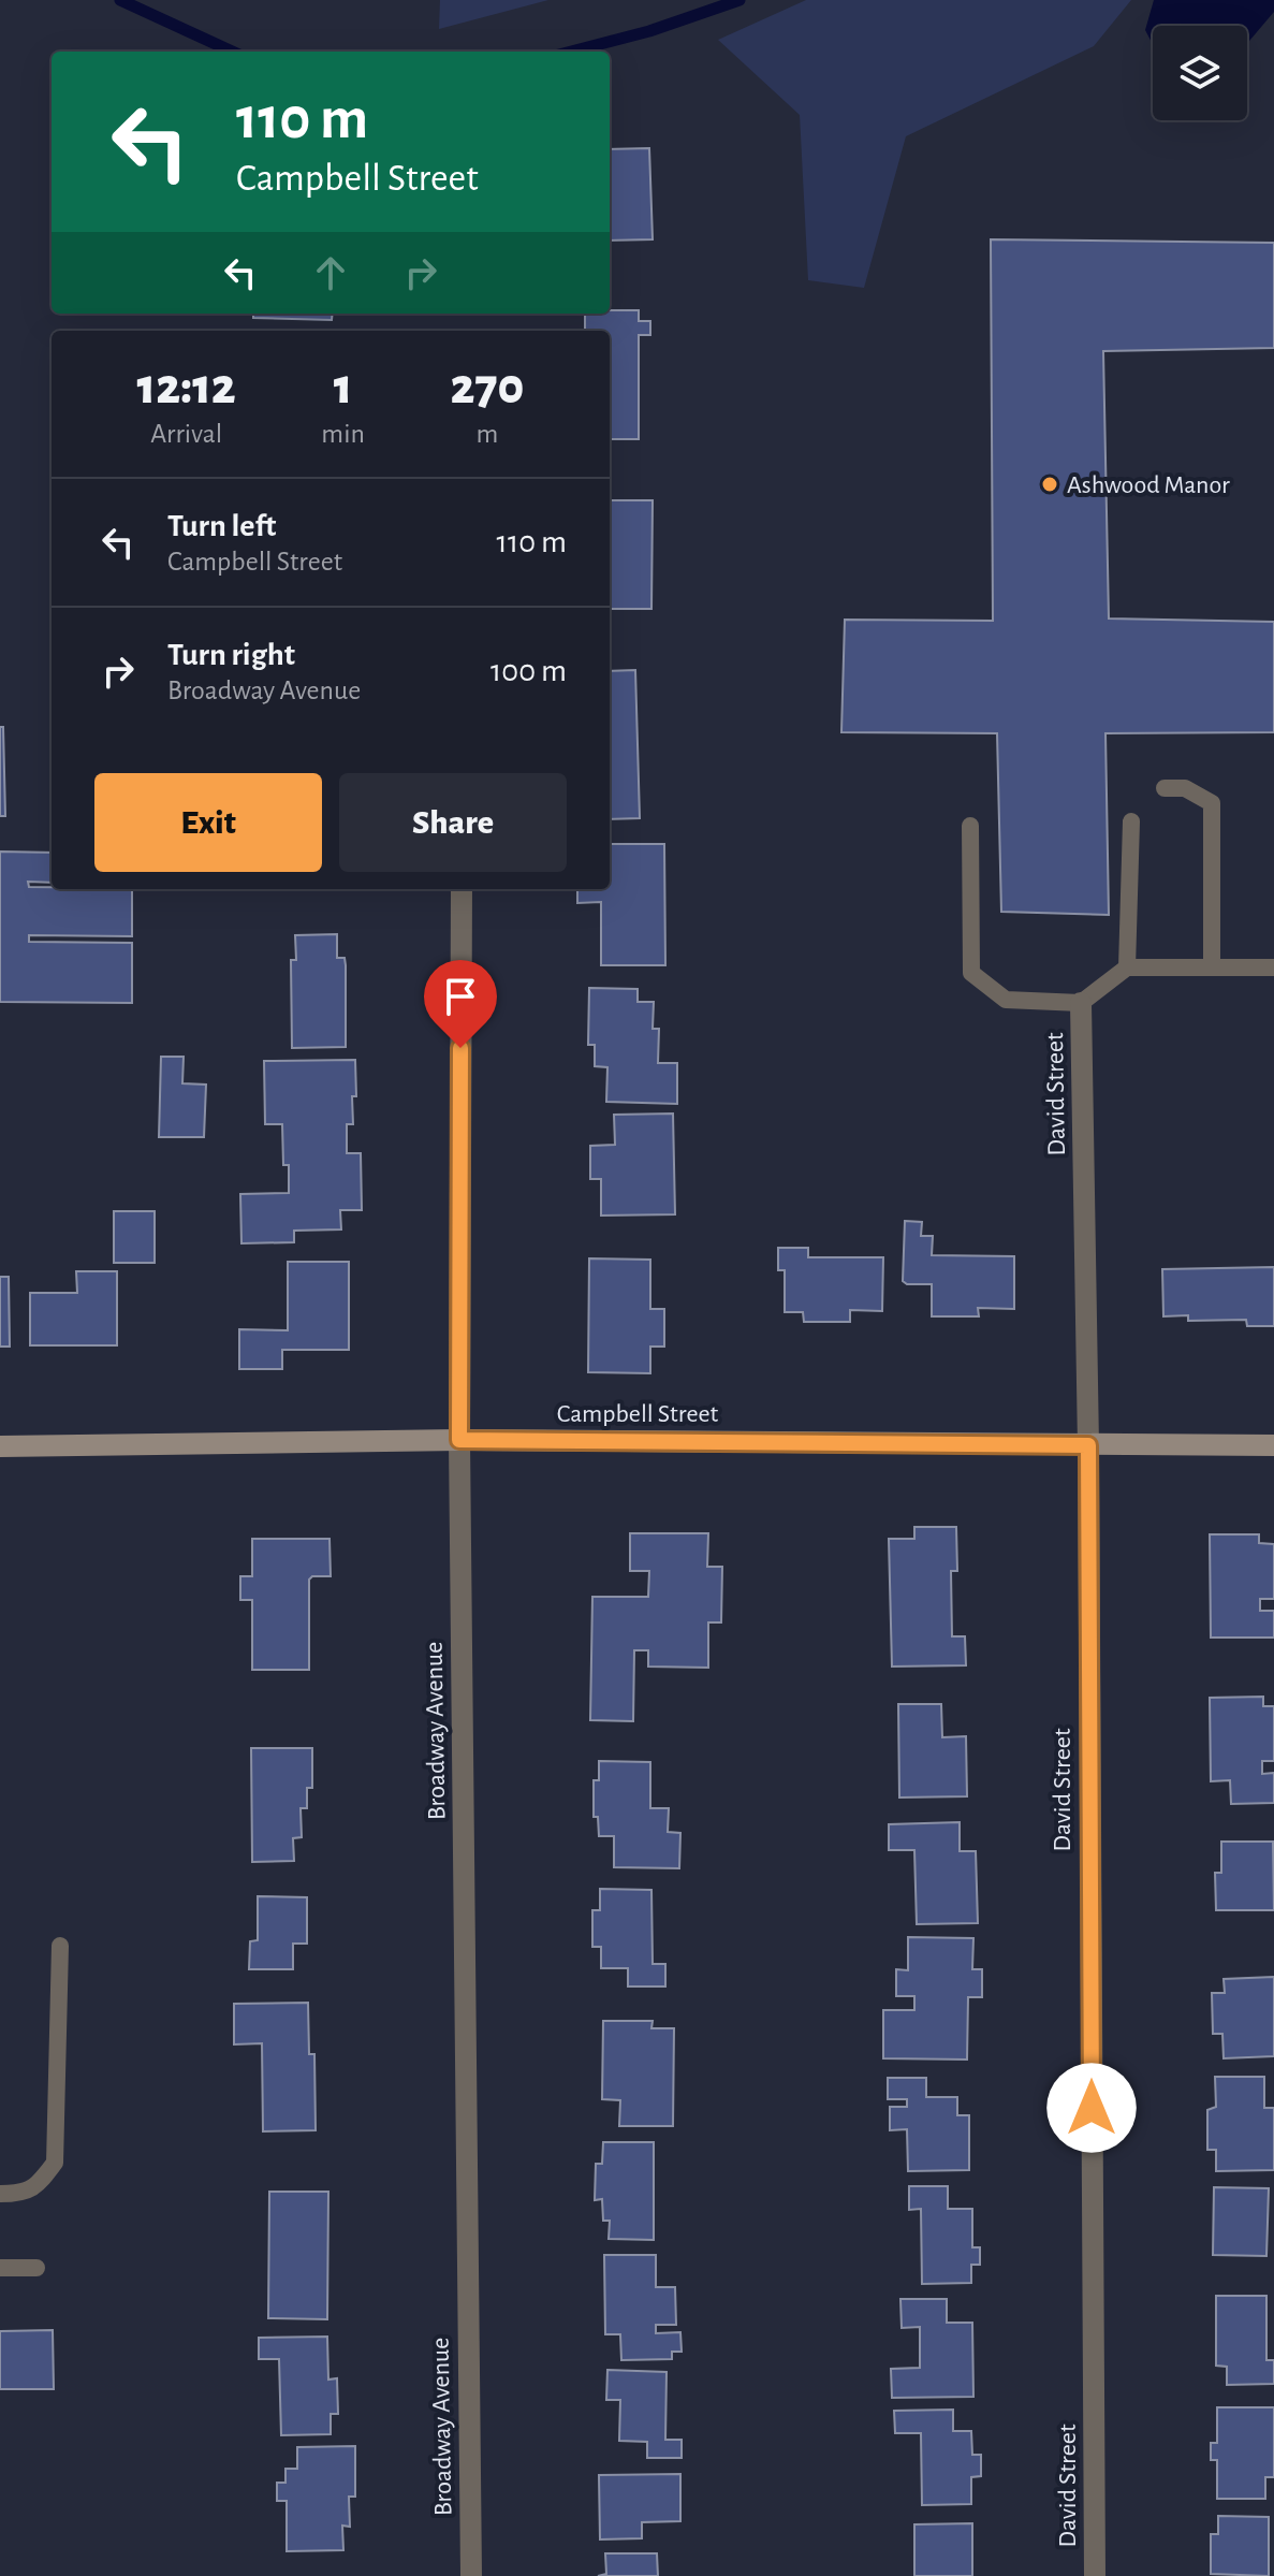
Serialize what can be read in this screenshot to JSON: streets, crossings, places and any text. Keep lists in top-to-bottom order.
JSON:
{
  "streets": {
    "street": ["David Street", "Campbell Street", "Broadway Avenue"]
  },
  "crossings": [
    ["David Street", "Campbell Street"],
    ["Campbell Street", "Broadway Avenue"]
  ],
  "places": ["Ashwood Manor"],
  "page": {
    "turn": ["110 m", "Campbell Street"],
    "eta": [
      "12:12",
      "Arrival",
      "1",
      "min",
      "270",
      "m"
    ],
    "list": [
      {
        "name": "Turn left",
        "note": "Campbell Street",
        "value": "110 m"
      },
      {
        "name": "Turn right",
        "note": "Broadway Avenue",
        "value": "100 m"
      }
    ],
    "buttons": ["Exit", "Share"]
  }
}
